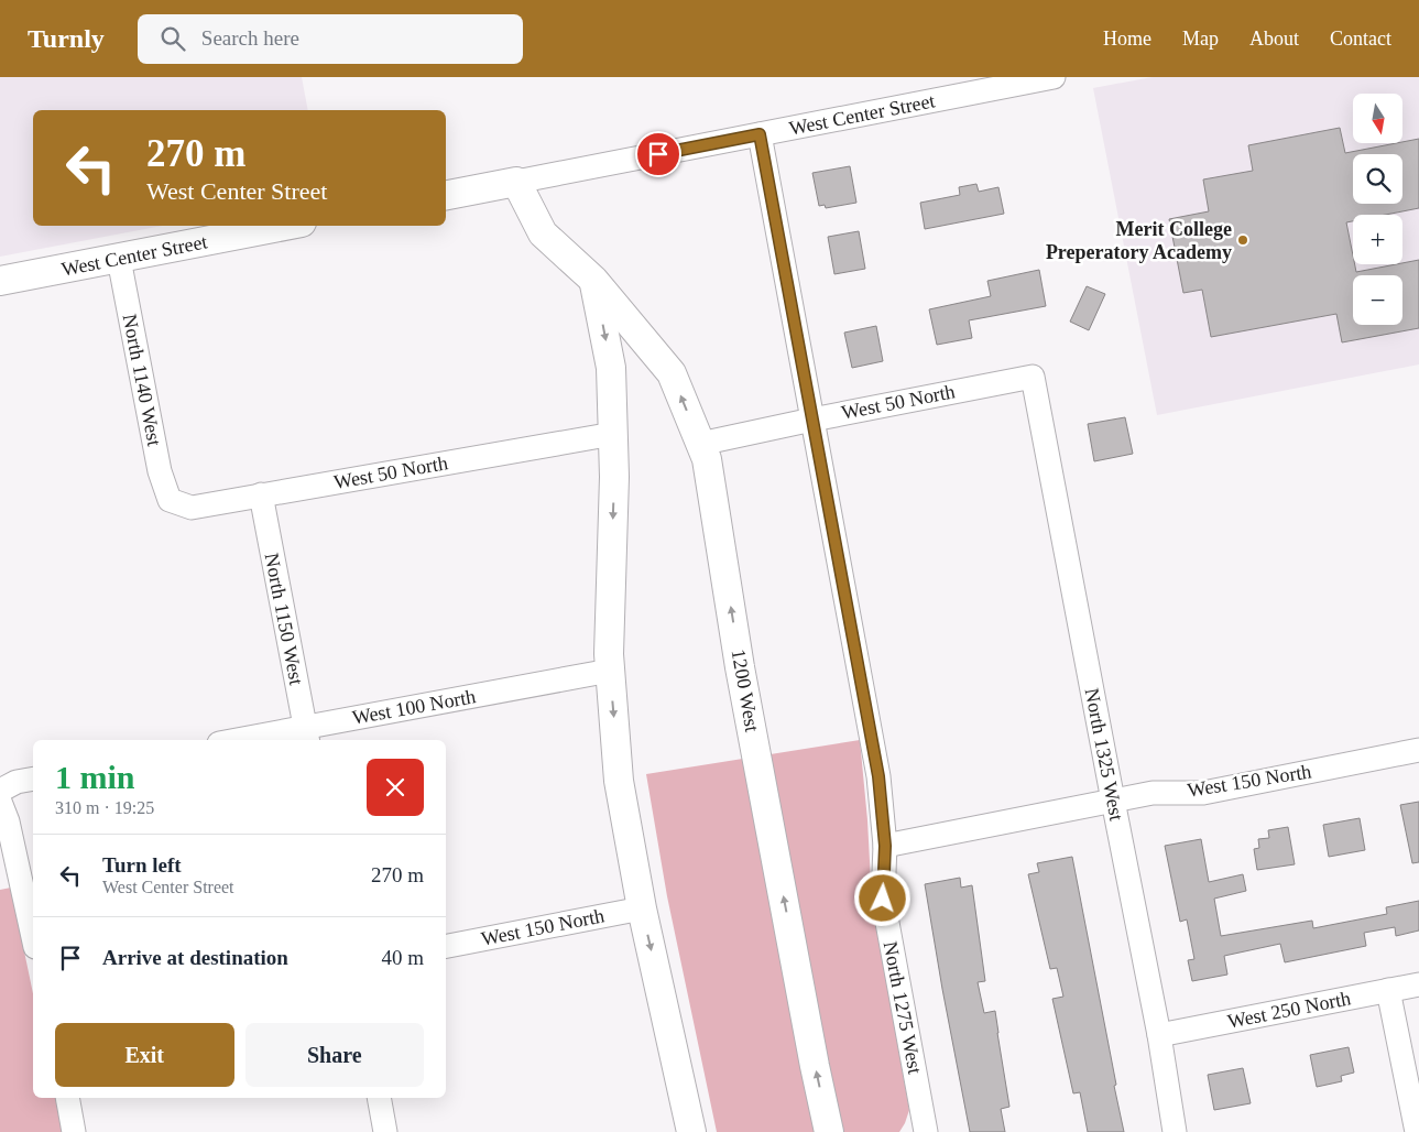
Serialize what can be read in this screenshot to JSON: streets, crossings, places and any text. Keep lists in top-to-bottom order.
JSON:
{
  "streets": {
    "street": [
      "West Center Street",
      "North 1140 West",
      "West 50 North",
      "North 1150 West",
      "1200 West",
      "West 100 North",
      "North 1325 West",
      "West 150 North",
      "North 1275 West",
      "West 250 North"
    ]
  },
  "crossings": [
    ["West Center Street", "North 1140 West"],
    ["West Center Street", "1200 West"],
    ["West Center Street", "North 1275 West"],
    ["North 1140 West", "West 50 North"],
    ["West 50 North", "North 1150 West"],
    ["West 50 North", "1200 West"],
    ["West 50 North", "North 1325 West"],
    ["West 50 North", "North 1275 West"],
    ["North 1150 West", "West 100 North"],
    ["North 1325 West", "West 150 North"],
    ["North 1325 West", "West 250 North"],
    ["West 150 North", "North 1275 West"]
  ],
  "places": ["Merit College Preperatory Academy"],
  "north": "bottom",
  "page": {
    "header": "Turnly",
    "search": "Search here",
    "nav": [
      "Home",
      "Map",
      "About",
      "Contact"
    ],
    "map_buttons": ["+", "−"],
    "turn": ["270 m", "West Center Street"],
    "heading": ["1 min", "310 m · 19:25"],
    "list": [
      {
        "name": "Turn left",
        "note": "West Center Street",
        "value": "270 m"
      },
      {
        "name": "Arrive at destination",
        "value": "40 m"
      }
    ],
    "buttons": ["Exit", "Share"]
  }
}
